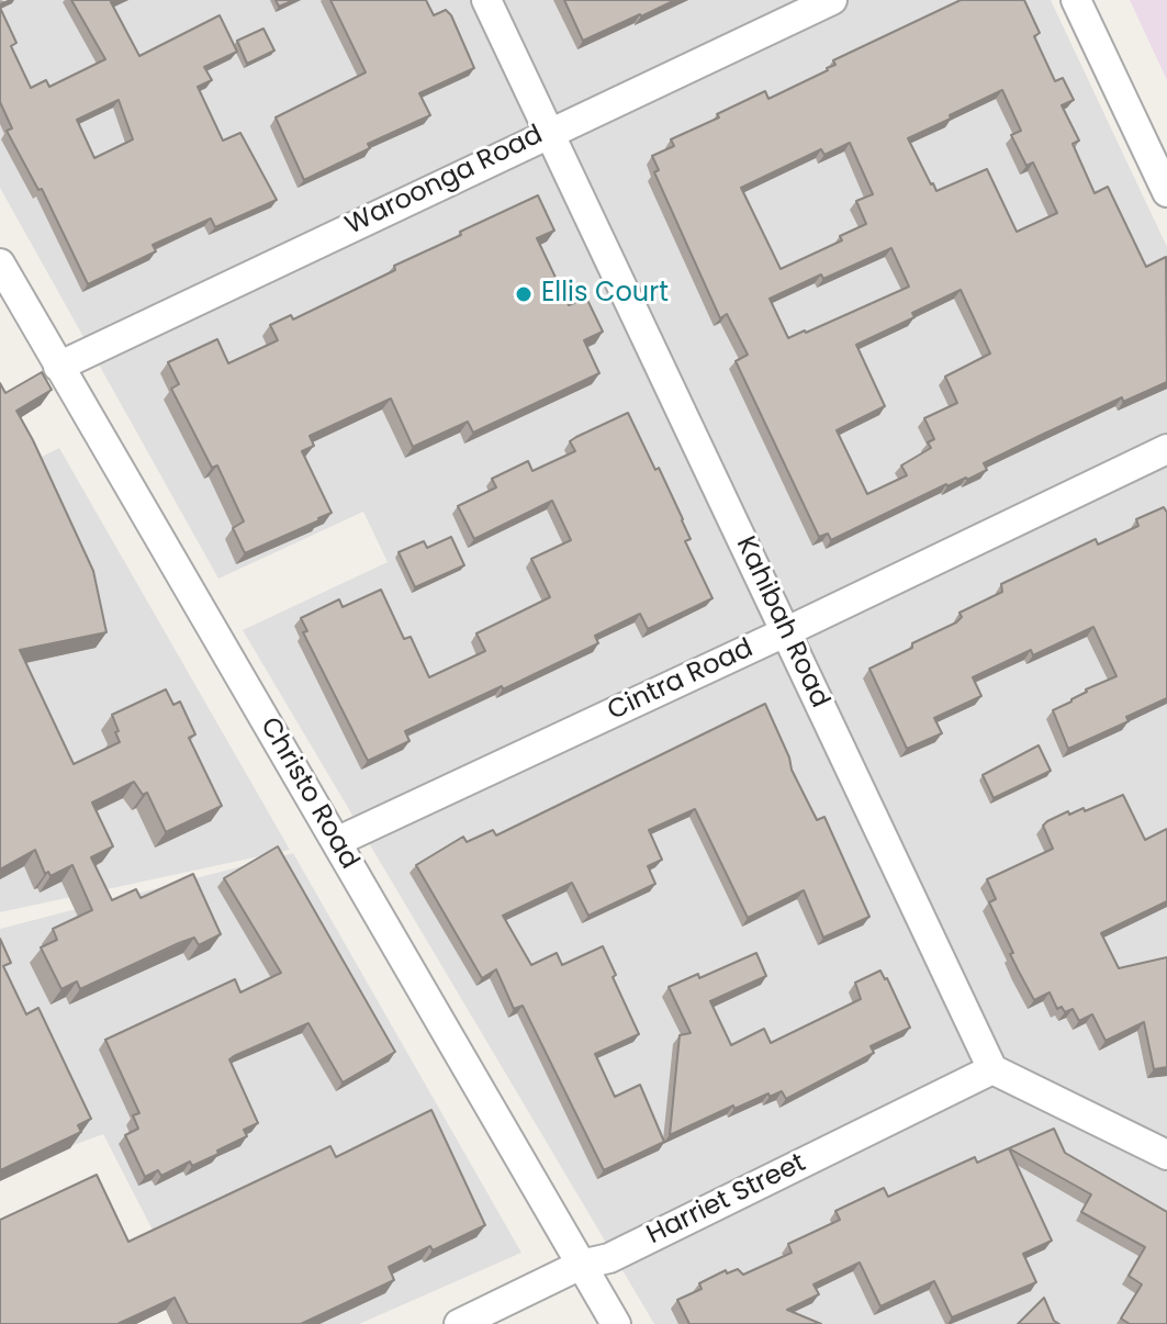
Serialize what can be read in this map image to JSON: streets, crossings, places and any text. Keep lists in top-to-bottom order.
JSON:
{
  "streets": {
    "street": [
      "Waroonga Road",
      "Kahibah Road",
      "Cintra Road",
      "Christo Road",
      "Harriet Street"
    ]
  },
  "crossings": [
    ["Waroonga Road", "Kahibah Road"],
    ["Waroonga Road", "Christo Road"],
    ["Kahibah Road", "Cintra Road"],
    ["Kahibah Road", "Harriet Street"],
    ["Cintra Road", "Christo Road"],
    ["Christo Road", "Harriet Street"]
  ],
  "places": ["Ellis Court"]
}
